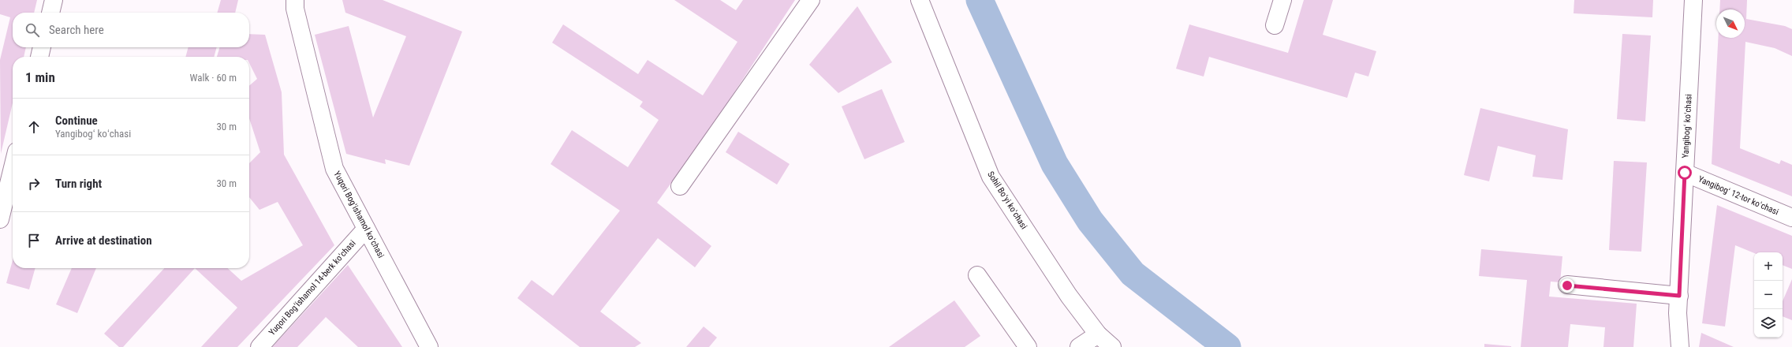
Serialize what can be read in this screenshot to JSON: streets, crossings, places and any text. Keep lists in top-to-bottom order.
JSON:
{
  "streets": {
    "street": [
      "Yangibogʻ koʻchasi",
      "Yangibogʻ 12-tor koʻchasi",
      "Sohil Boʻyi koʻchasi",
      "Yuqori Bogʻishamol koʻchasi",
      "Yuqori Bogʻishamol 14-berk koʻchasi"
    ]
  },
  "crossings": [
    ["Yangibogʻ koʻchasi", "Yangibogʻ 12-tor koʻchasi"],
    ["Yuqori Bogʻishamol koʻchasi", "Yuqori Bogʻishamol 14-berk koʻchasi"]
  ],
  "north": "bottom right",
  "page": {
    "search": "Search here",
    "heading": ["1 min", "Walk · 60 m"],
    "list": [
      ["Continue", "Yangibogʻ koʻchasi", "30 m"],
      ["Turn right", "30 m"],
      "Arrive at destination"
    ],
    "map_buttons": ["+", "−"]
  }
}
